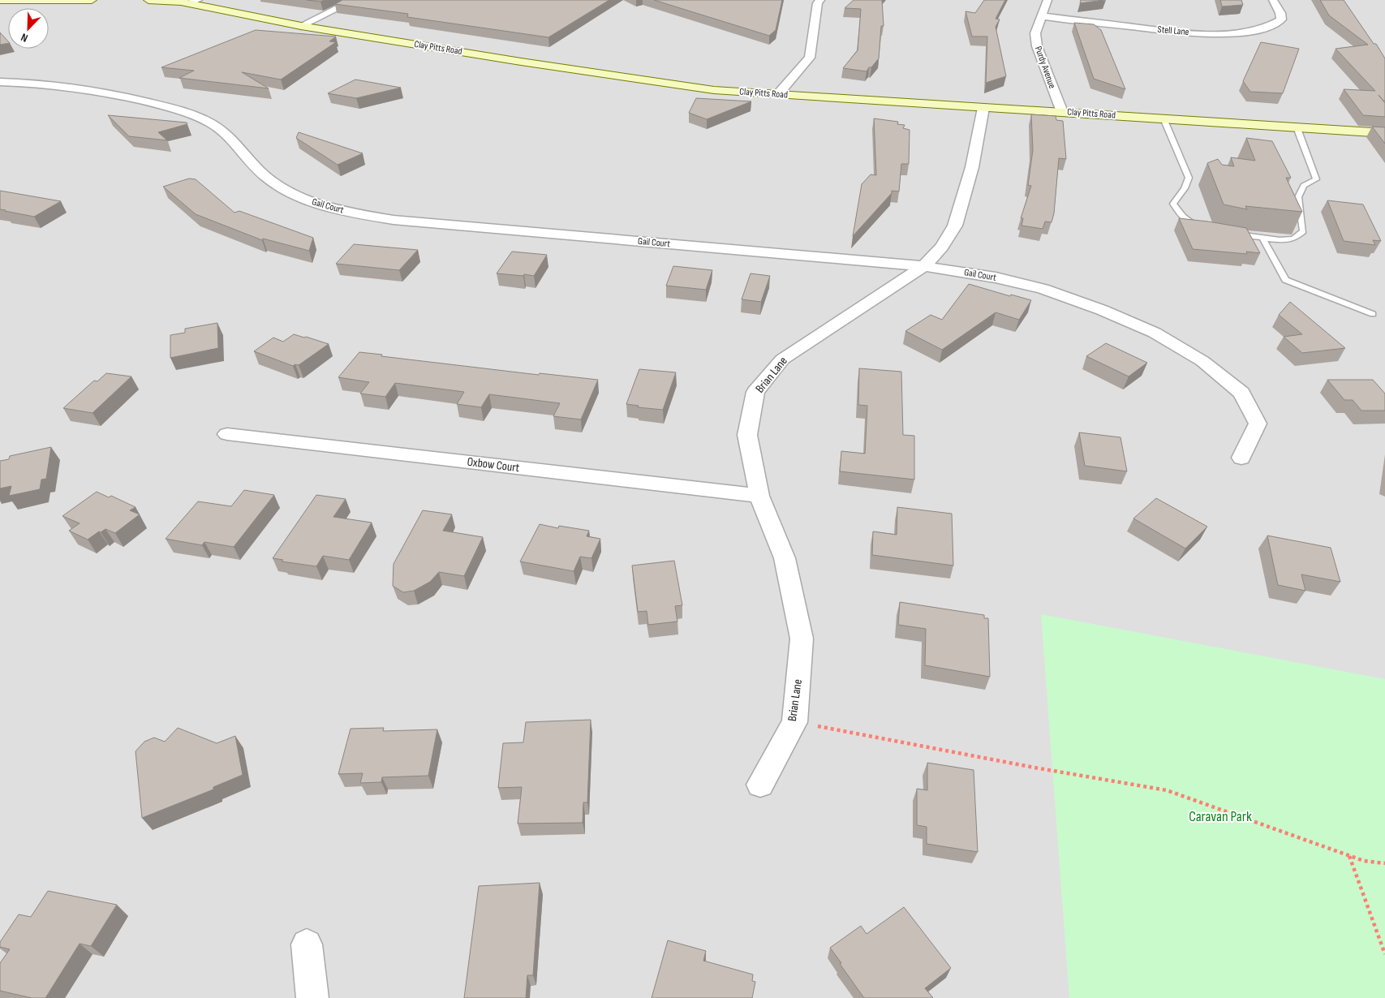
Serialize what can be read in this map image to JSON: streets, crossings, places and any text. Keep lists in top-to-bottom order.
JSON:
{
  "streets": {
    "street": [
      "Stell Lane",
      "Clay Pitts Road",
      "Purdy Avenue",
      "Gail Court",
      "Brian Lane",
      "Oxbow Court"
    ]
  },
  "crossings": [
    ["Stell Lane", "Purdy Avenue"],
    ["Clay Pitts Road", "Purdy Avenue"],
    ["Clay Pitts Road", "Brian Lane"],
    ["Gail Court", "Brian Lane"],
    ["Brian Lane", "Oxbow Court"]
  ],
  "parks": ["Caravan Park"],
  "north": "bottom left"
}
